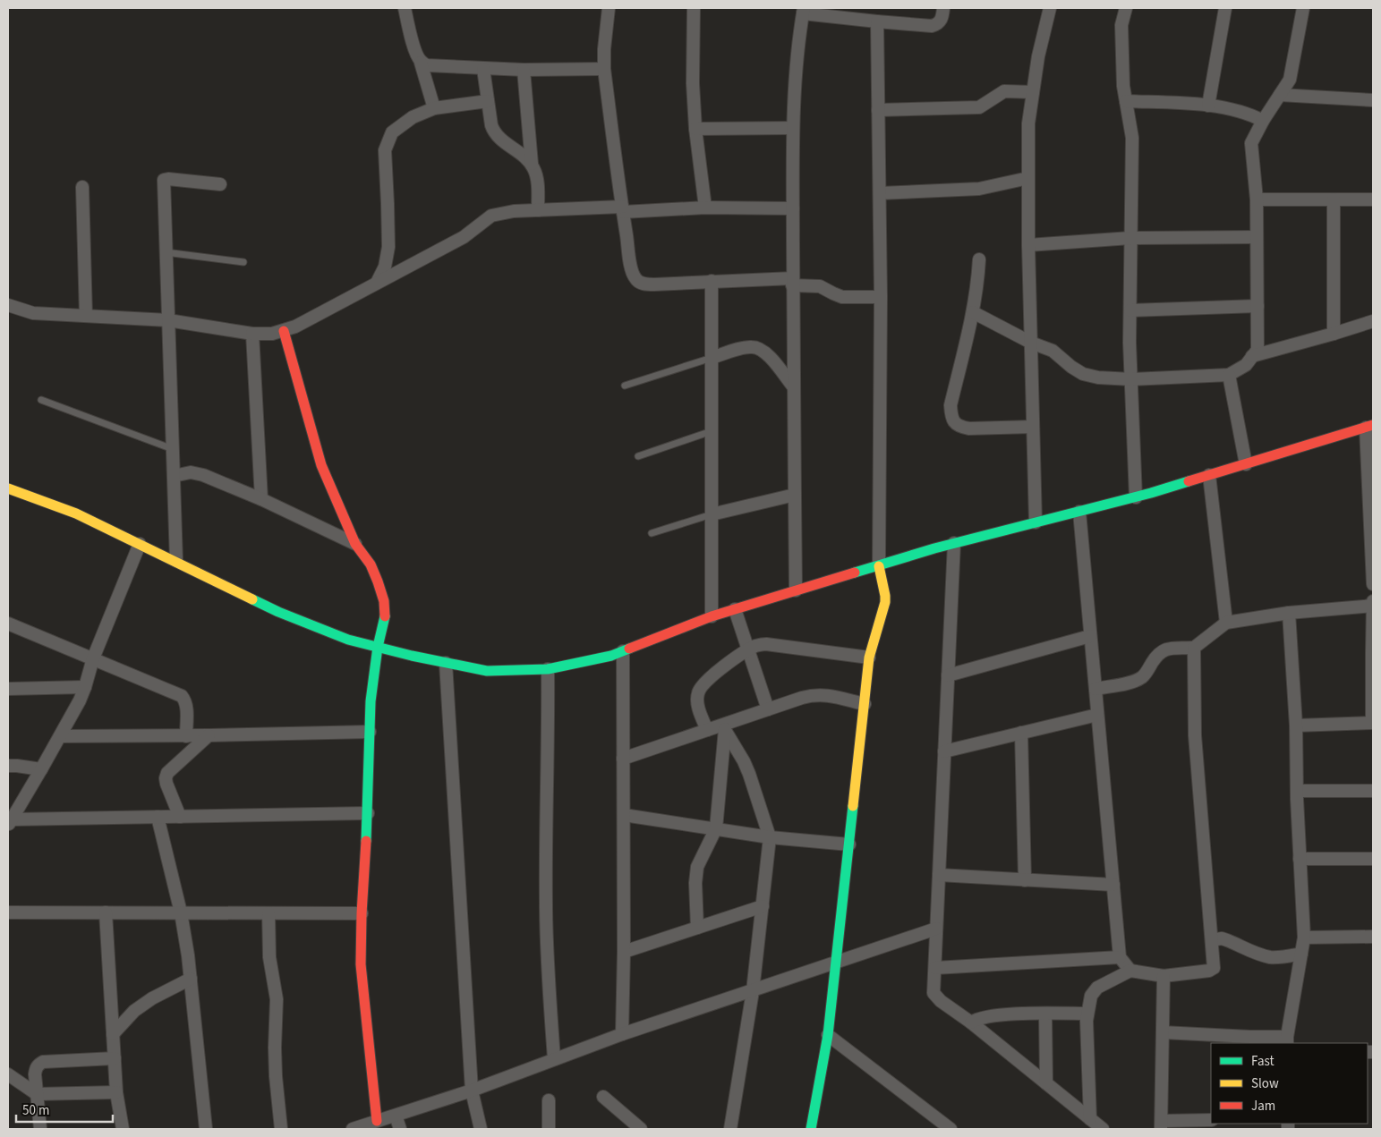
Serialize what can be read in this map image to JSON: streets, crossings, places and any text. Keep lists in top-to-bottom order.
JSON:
{
  "legend": ["Fast", "Slow", "Jam"],
  "scale_bar": "50 m"
}
